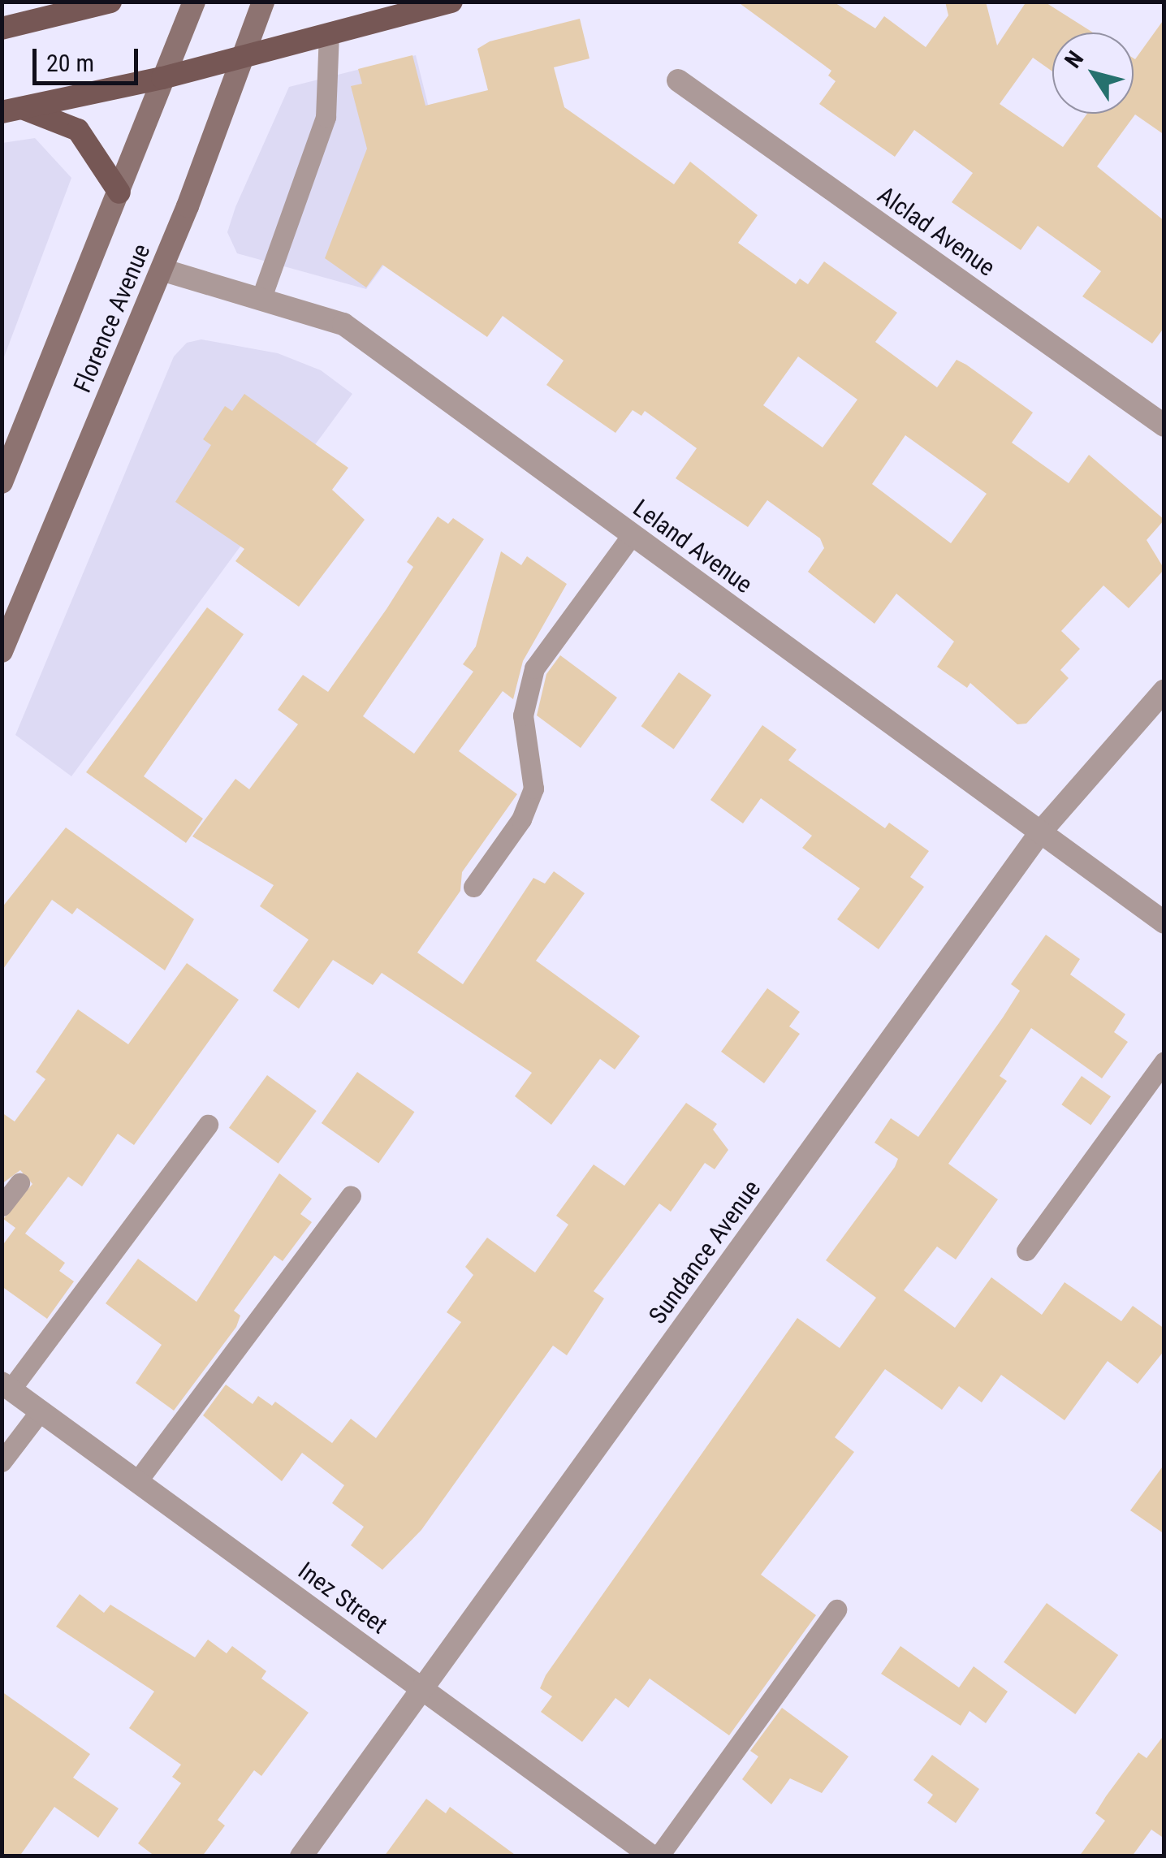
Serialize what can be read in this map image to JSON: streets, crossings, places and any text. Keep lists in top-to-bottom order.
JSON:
{
  "streets": {
    "main road": ["Florence Avenue"],
    "street": [
      "Alclad Avenue",
      "Leland Avenue",
      "Sundance Avenue",
      "Inez Street"
    ]
  },
  "crossings": [
    ["Florence Avenue", "Leland Avenue"],
    ["Leland Avenue", "Sundance Avenue"],
    ["Sundance Avenue", "Inez Street"]
  ],
  "scale_bar": "20 m",
  "north": "top left"
}
